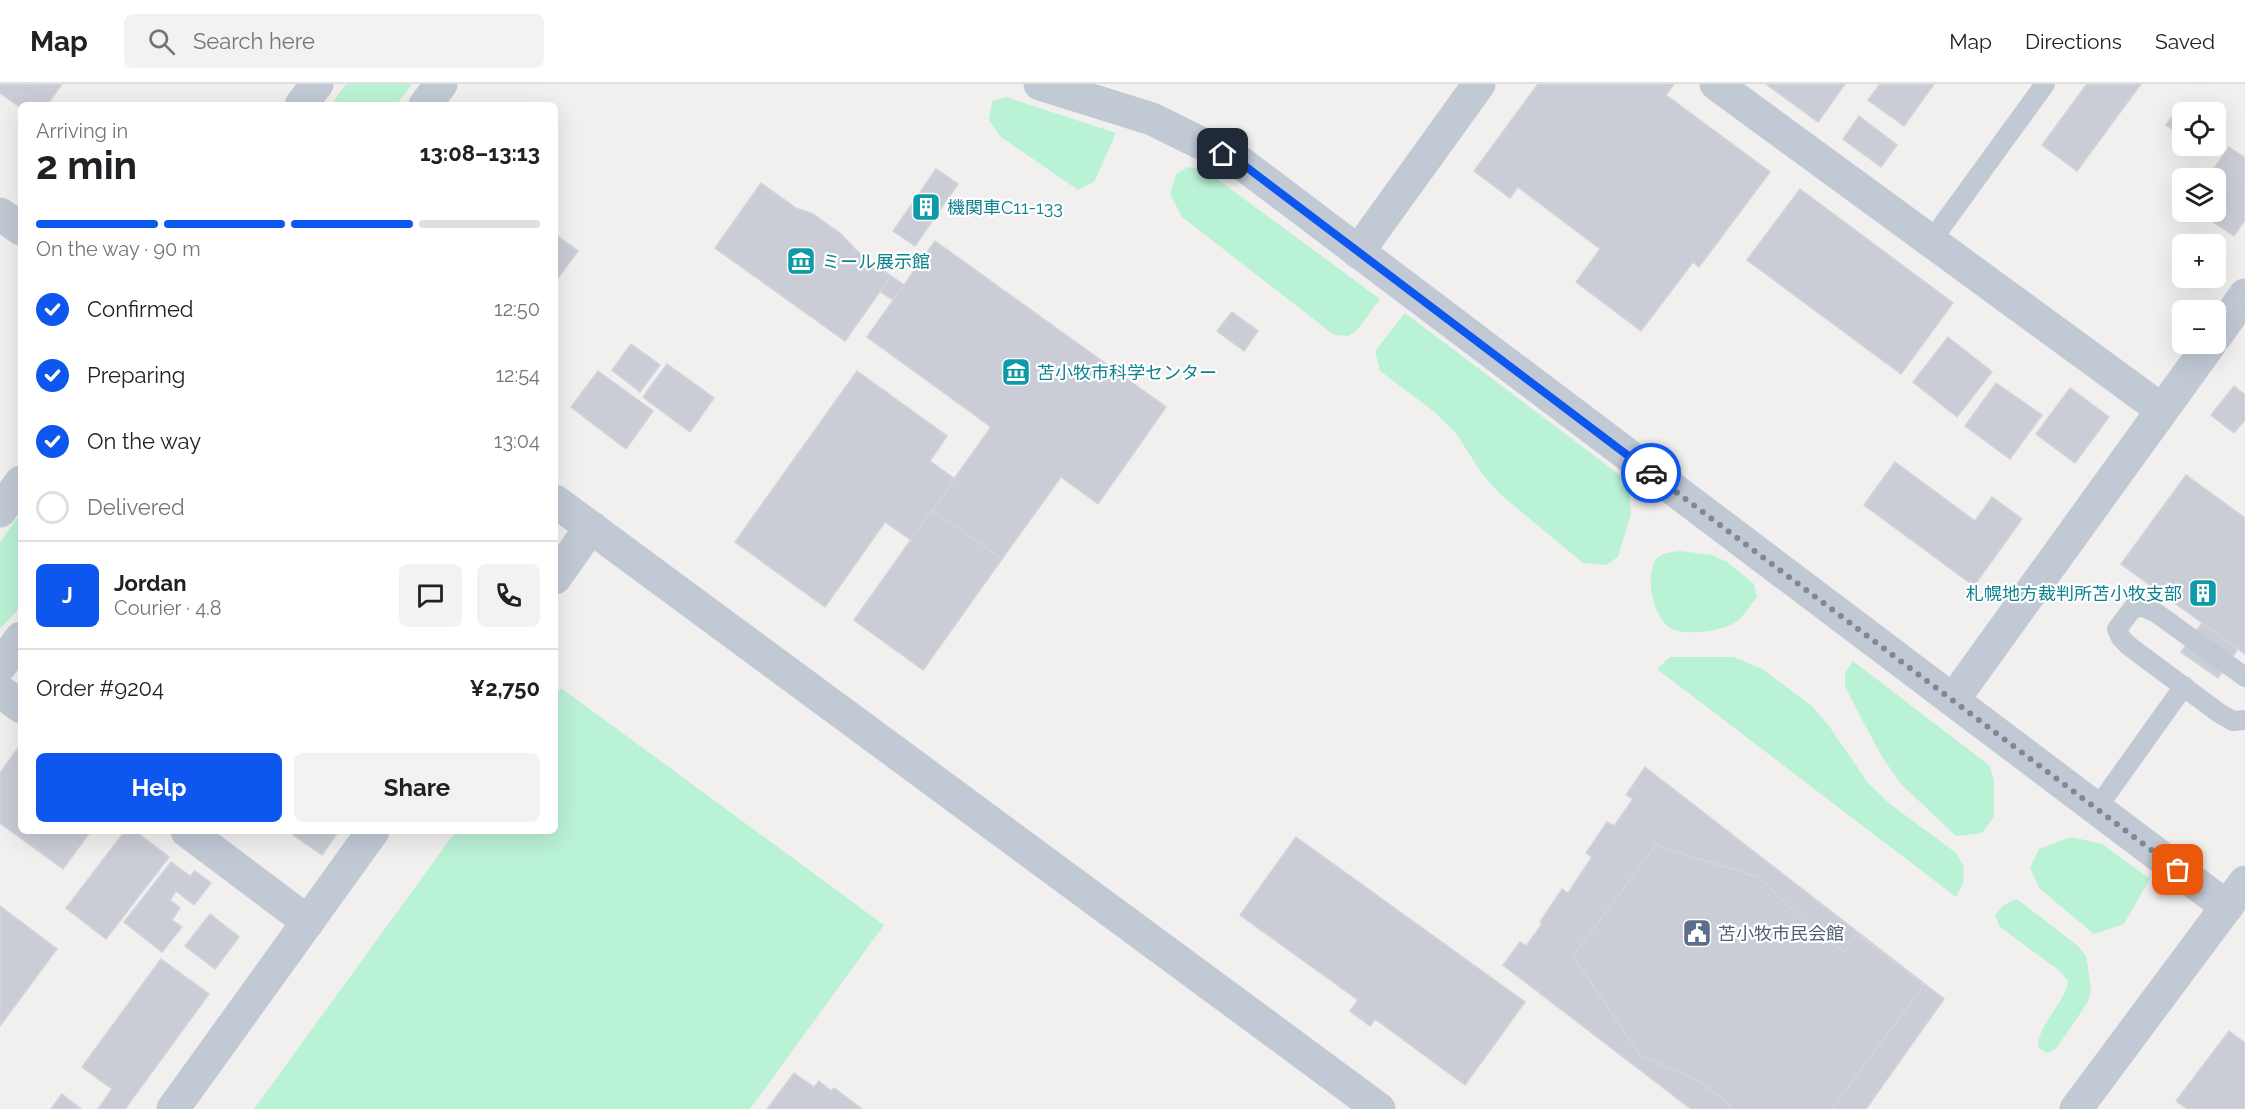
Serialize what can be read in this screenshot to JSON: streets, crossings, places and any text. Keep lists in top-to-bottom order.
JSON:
{
  "places": {
    "building": ["機関車C11-133", "札幌地方裁判所苫小牧支部"],
    "museum": ["ミール展示館", "苫小牧市科学センター"],
    "public building": ["苫小牧市民会館"]
  },
  "page": {
    "header": "Map",
    "search": "Search here",
    "nav": ["Map", "Directions", "Saved"],
    "map_buttons": ["+", "−"],
    "heading": ["2 min", "Arriving in", "13:08–13:13"],
    "panel": [
      "Jordan",
      "Courier · 4.8",
      "Order #9204",
      "¥2,750"
    ],
    "bar": "On the way · 90 m",
    "list": [
      ["Confirmed", "12:50"],
      ["Preparing", "12:54"],
      ["On the way", "13:04"],
      "Delivered"
    ],
    "round": "J",
    "buttons": ["Help", "Share"]
  }
}
